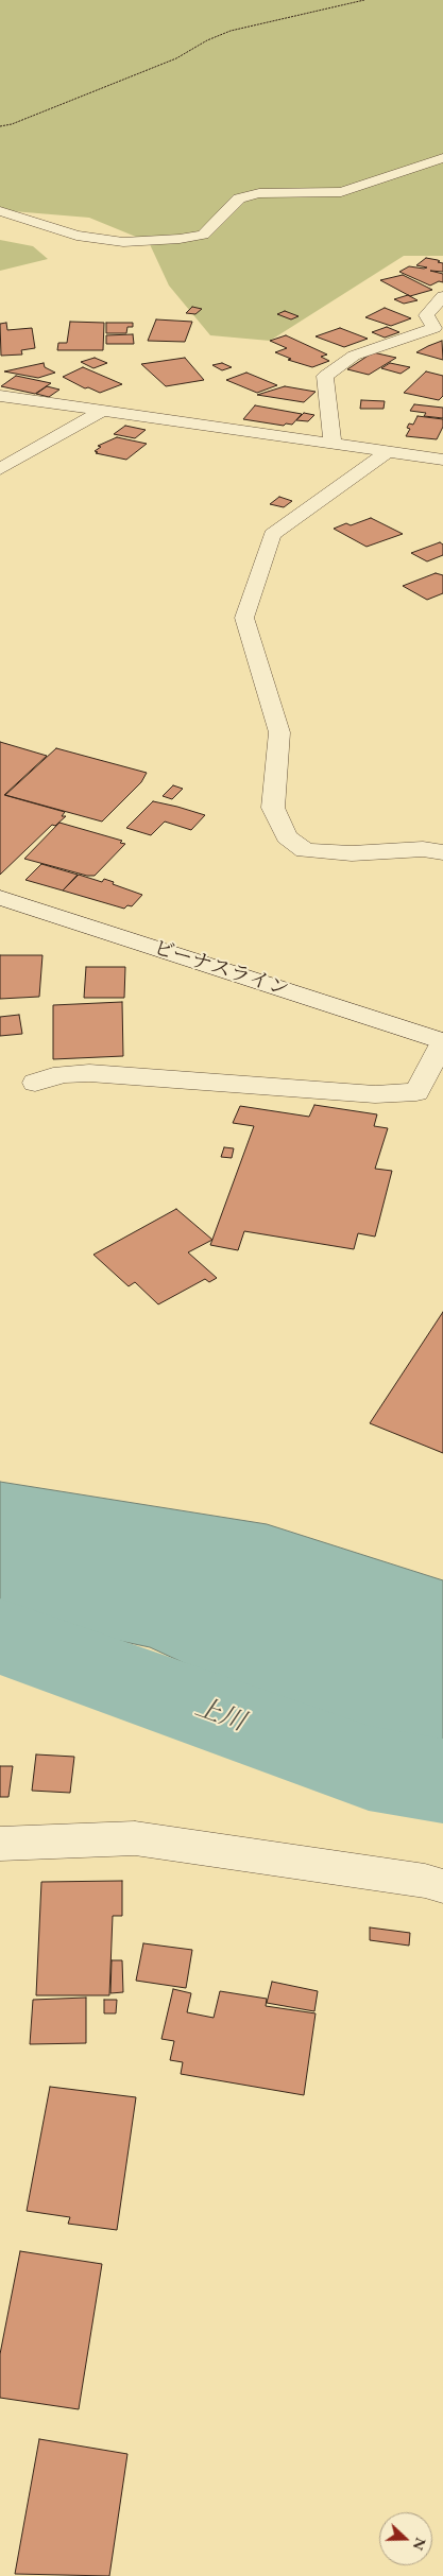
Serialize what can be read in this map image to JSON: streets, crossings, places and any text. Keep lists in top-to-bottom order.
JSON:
{
  "streets": {
    "street": ["ビーナスライン"]
  },
  "water": ["上川"],
  "north": "right"
}
